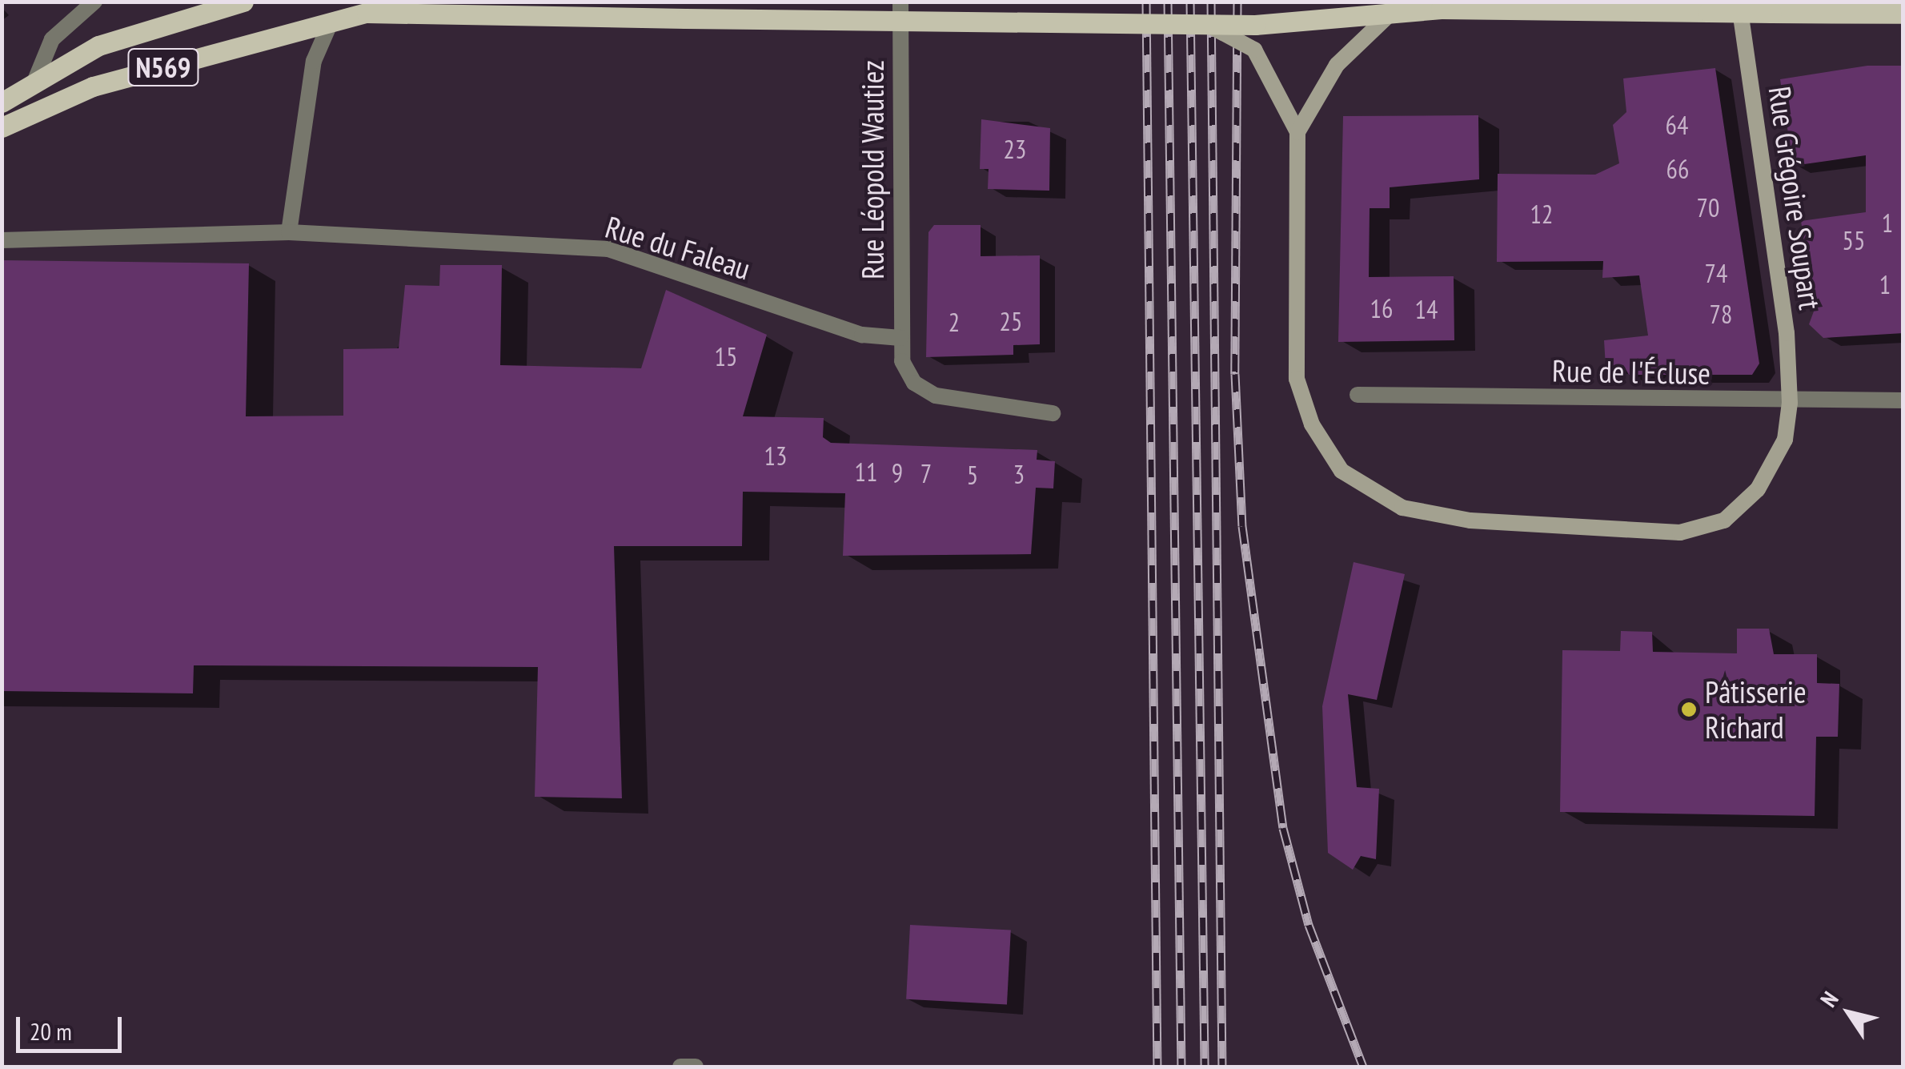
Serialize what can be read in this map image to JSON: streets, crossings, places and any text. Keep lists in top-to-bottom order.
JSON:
{
  "streets": {
    "main road": ["N569"],
    "street": [
      "Rue Léopold Wautiez",
      "Rue Grégoire Soupart",
      "Rue du Faleau",
      "Rue de l'Écluse"
    ]
  },
  "crossings": [
    ["Rue Léopold Wautiez", "Rue du Faleau"],
    ["Rue Grégoire Soupart", "Rue de l'Écluse"]
  ],
  "places": ["Pâtisserie Richard"],
  "house_numbers": [
    "64",
    "23",
    "66",
    "70",
    "12",
    "1",
    "55",
    "74",
    "1",
    "16",
    "14",
    "78",
    "25",
    "2",
    "15",
    "13",
    "11",
    "9",
    "7",
    "3",
    "5"
  ],
  "scale_bar": "20 m",
  "north": "top left"
}
